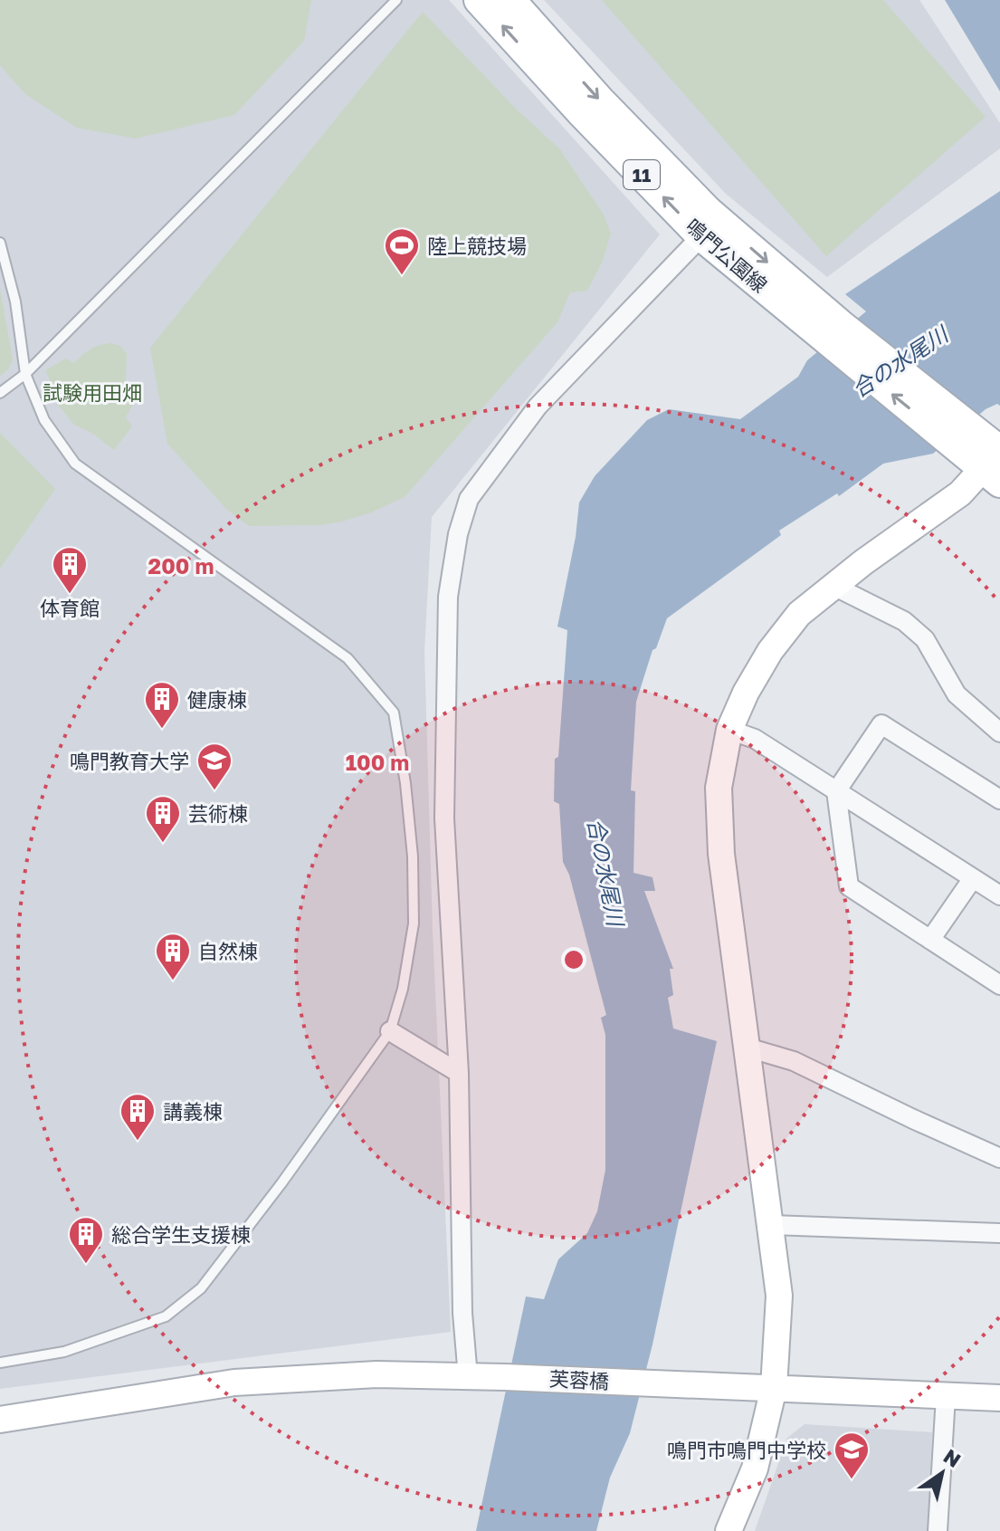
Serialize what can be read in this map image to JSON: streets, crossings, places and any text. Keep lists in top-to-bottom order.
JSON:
{
  "streets": {
    "main road": ["11", "鳴門公園線"],
    "street": ["芙蓉橋"]
  },
  "water": ["合の水尾川"],
  "parks": ["試験用田畑"],
  "places": {
    "sports": ["陸上競技場"],
    "building": [
      "体育館",
      "健康棟",
      "芸術棟",
      "自然棟",
      "講義棟",
      "総合学生支援棟"
    ],
    "school or university": ["鳴門教育大学", "鳴門市鳴門中学校"]
  },
  "north": "top right",
  "rings": ["200 m", "100 m"]
}
